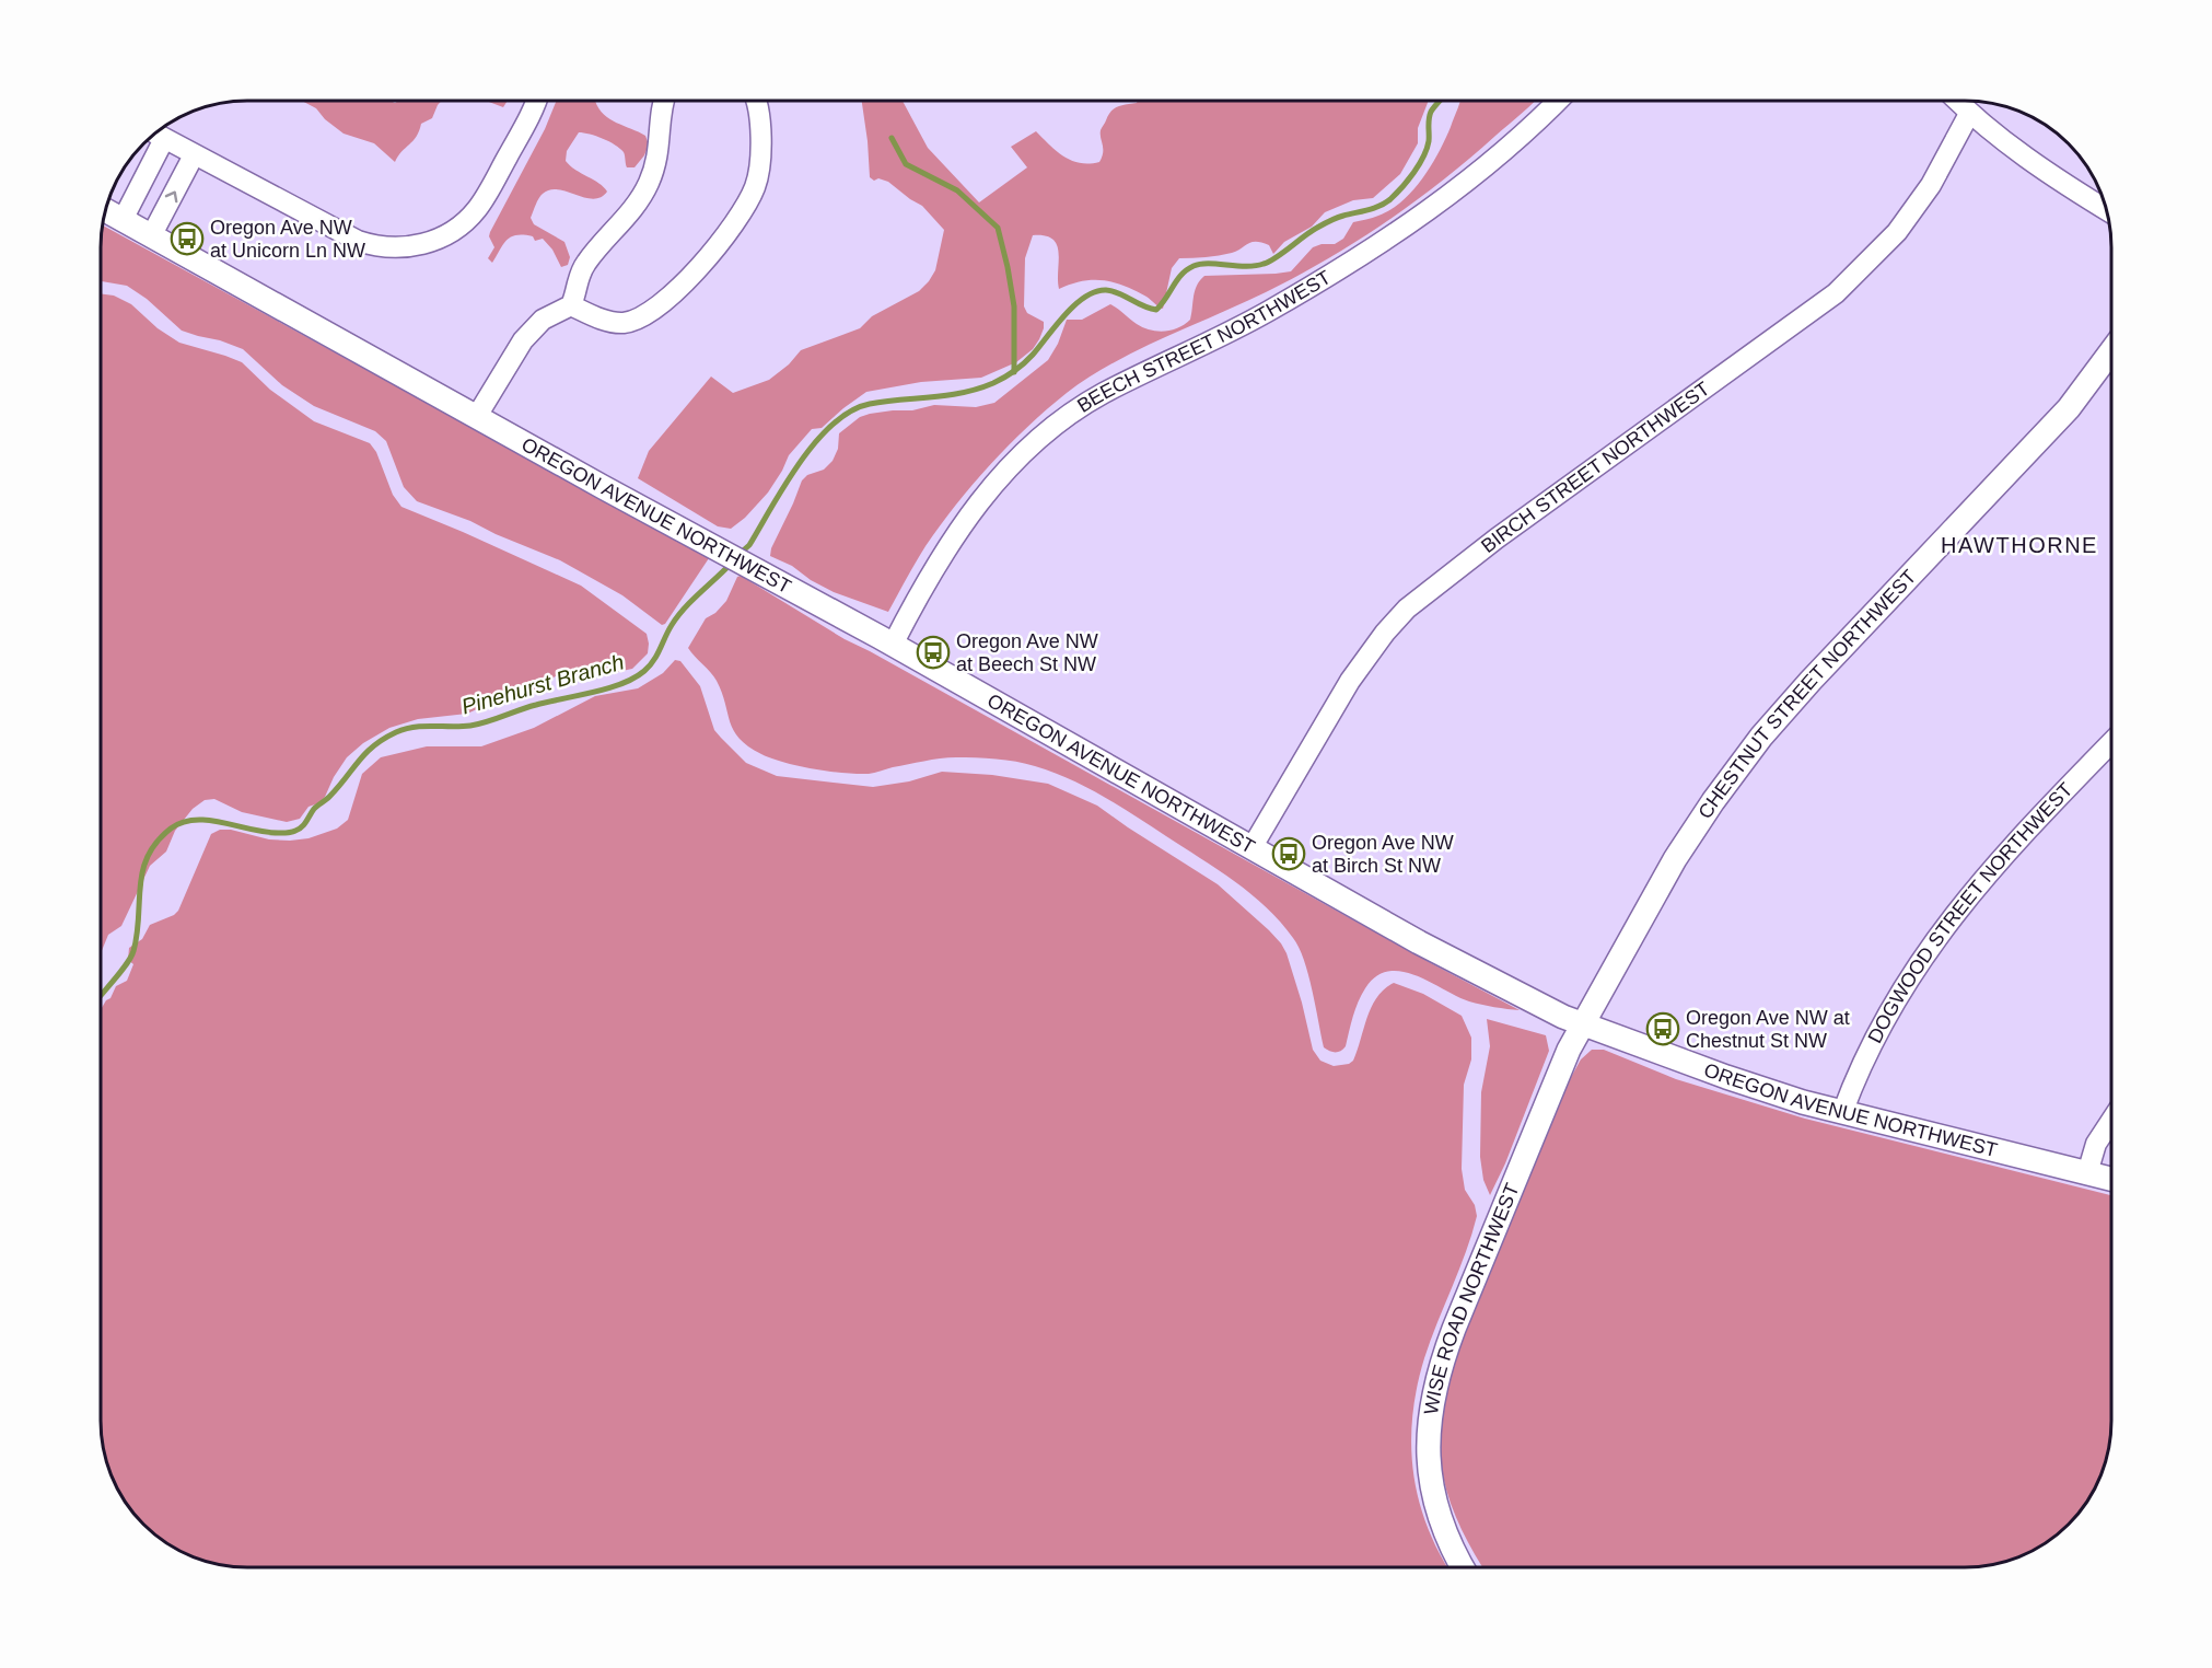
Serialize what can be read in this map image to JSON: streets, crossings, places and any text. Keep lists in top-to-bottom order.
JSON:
{
  "streets": {
    "street": [
      "BEECH STREET NORTHWEST",
      "BIRCH STREET NORTHWEST",
      "OREGON AVENUE NORTHWEST",
      "CHESTNUT STREET NORTHWEST",
      "DOGWOOD STREET NORTHWEST",
      "WISE ROAD NORTHWEST"
    ]
  },
  "crossings": [
    ["BEECH STREET NORTHWEST", "OREGON AVENUE NORTHWEST"],
    ["BIRCH STREET NORTHWEST", "OREGON AVENUE NORTHWEST"],
    ["OREGON AVENUE NORTHWEST", "CHESTNUT STREET NORTHWEST"],
    ["OREGON AVENUE NORTHWEST", "DOGWOOD STREET NORTHWEST"],
    ["OREGON AVENUE NORTHWEST", "WISE ROAD NORTHWEST"],
    ["CHESTNUT STREET NORTHWEST", "WISE ROAD NORTHWEST"]
  ],
  "districts": ["HAWTHORNE"],
  "water": ["Pinehurst Branch"],
  "places": {
    "bus stop": [
      "Oregon Ave NW at Unicorn Ln NW",
      "Oregon Ave NW at Beech St NW",
      "Oregon Ave NW at Birch St NW",
      "Oregon Ave NW at Chestnut St NW"
    ]
  }
}
